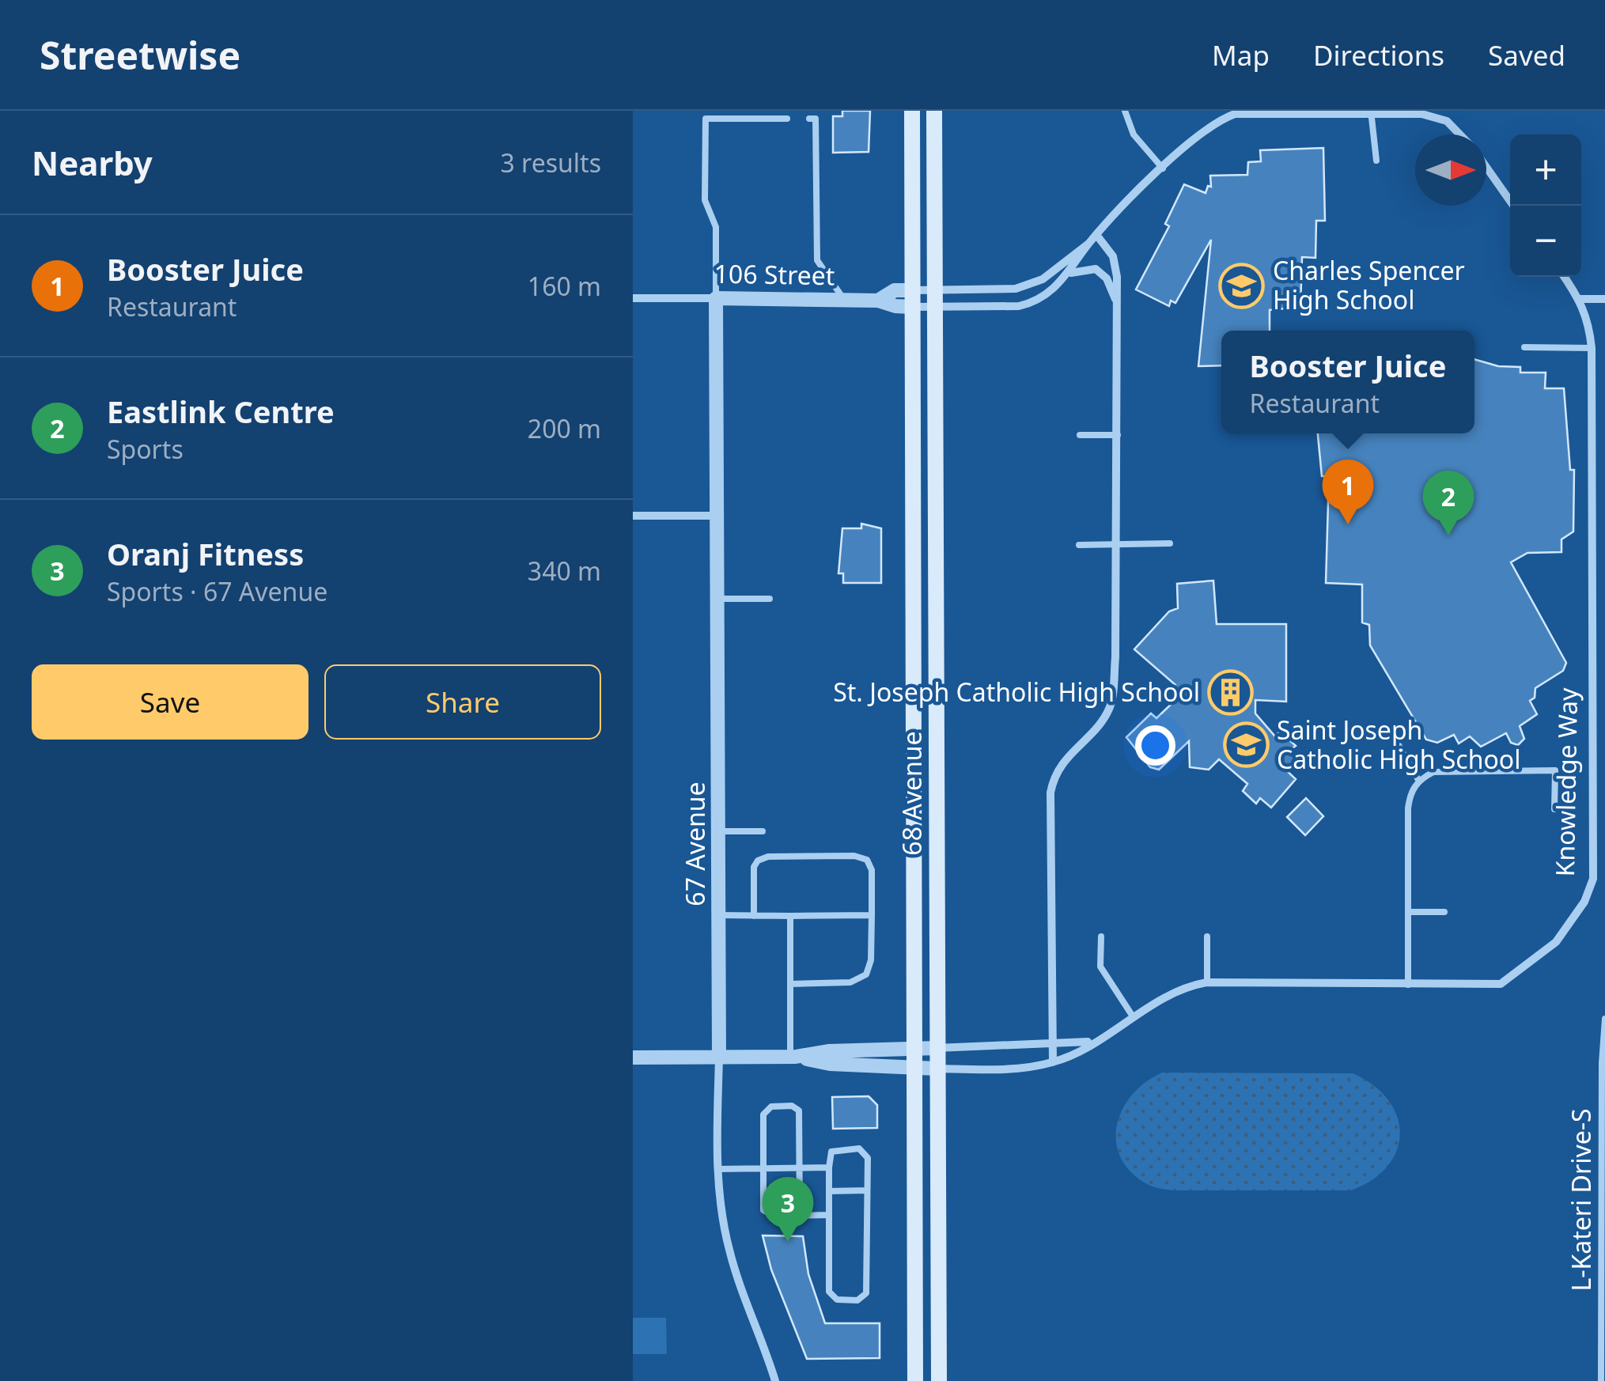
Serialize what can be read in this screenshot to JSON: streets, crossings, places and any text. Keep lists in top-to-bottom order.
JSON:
{
  "streets": {
    "main road": ["68 Avenue"],
    "street": ["106 Street", "Knowledge Way", "67 Avenue"],
    "lane": ["L-Kateri Drive-S"]
  },
  "crossings": [
    ["106 Street", "68 Avenue"],
    ["106 Street", "67 Avenue"],
    ["Knowledge Way", "68 Avenue"]
  ],
  "places": {
    "school or university": ["Charles Spencer High School", "Saint Joseph Catholic High School"],
    "building": ["St. Joseph Catholic High School"]
  },
  "north": "right",
  "page": {
    "header": "Streetwise",
    "nav": ["Map", "Directions", "Saved"],
    "heading": ["Nearby", "3 results"],
    "map_buttons": ["+", "−"],
    "list": [
      {
        "mark": "1",
        "name": "Booster Juice",
        "note": "Restaurant",
        "value": "160 m"
      },
      {
        "mark": "2",
        "name": "Eastlink Centre",
        "note": "Sports",
        "value": "200 m"
      },
      {
        "mark": "3",
        "name": "Oranj Fitness",
        "note": "Sports · 67 Avenue",
        "value": "340 m"
      }
    ],
    "popup": ["Booster Juice", "Restaurant"],
    "pins": ["1", "2", "3"],
    "buttons": ["Save", "Share"]
  }
}
